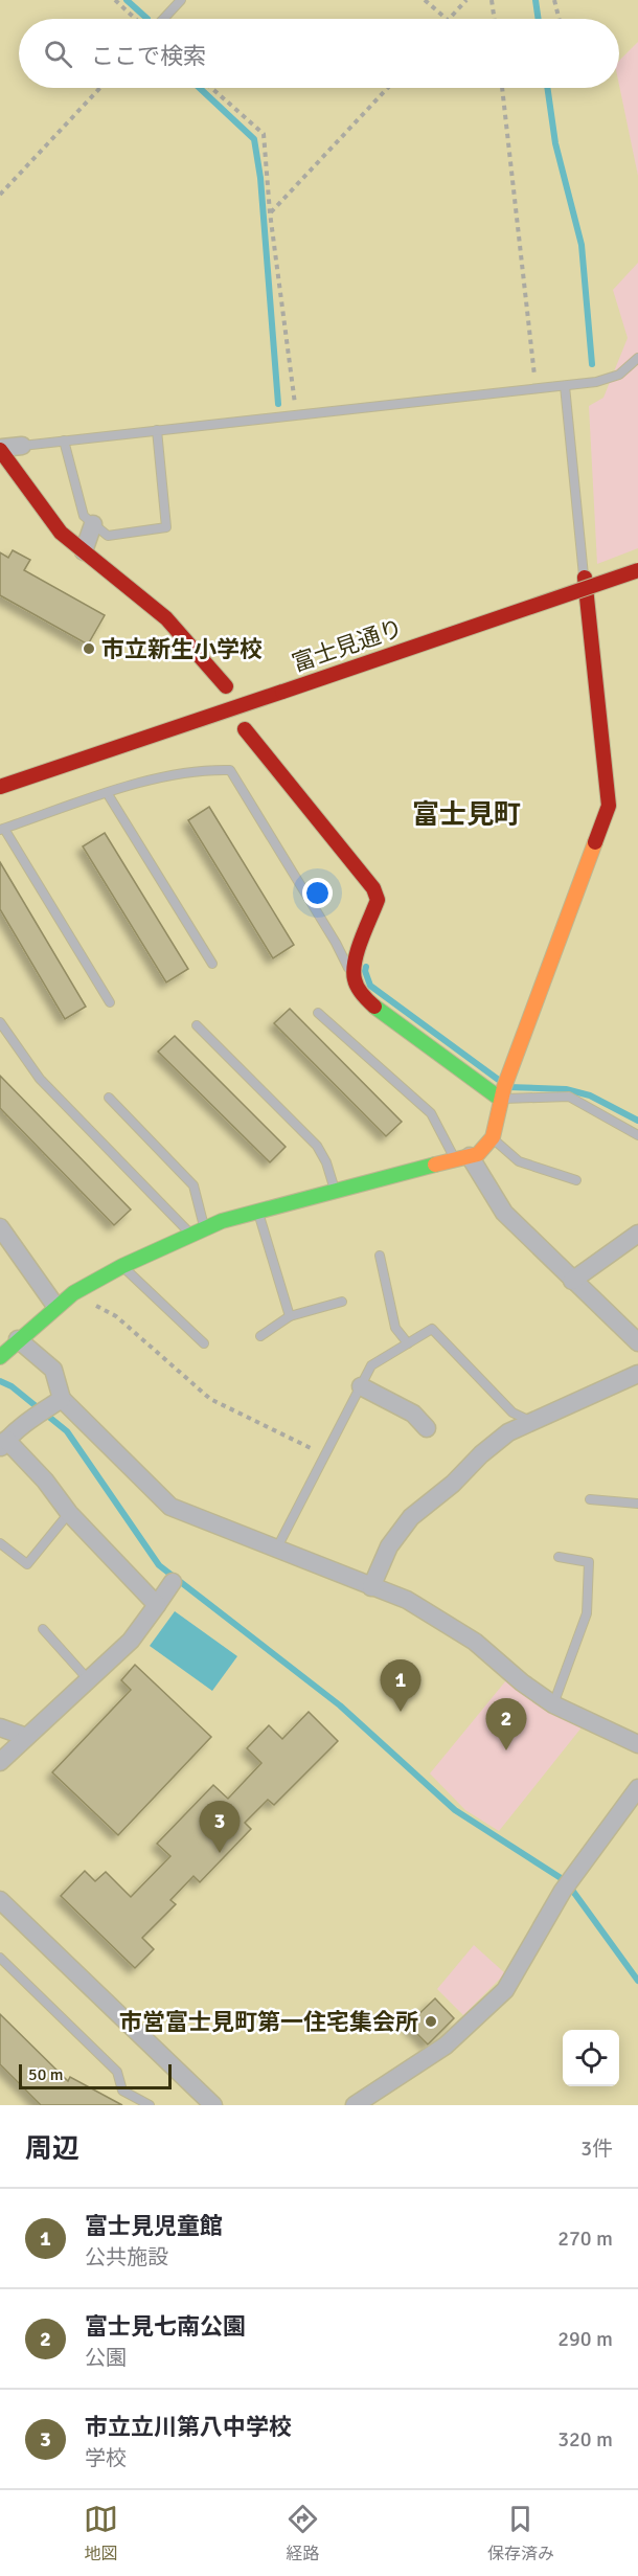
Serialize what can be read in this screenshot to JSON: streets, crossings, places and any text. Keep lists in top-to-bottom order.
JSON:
{
  "streets": {
    "street": ["富士見通り"]
  },
  "districts": ["富士見町"],
  "places": ["市立新生小学校", "市営富士見町第一住宅集会所"],
  "scale_bar": "50 m",
  "page": {
    "search": "ここで検索",
    "pins": ["1", "2", "3"],
    "scale": "50 m",
    "heading": ["周辺", "3件"],
    "list": [
      {
        "mark": "1",
        "name": "富士見児童館",
        "note": "公共施設",
        "value": "270 m"
      },
      {
        "mark": "2",
        "name": "富士見七南公園",
        "note": "公園",
        "value": "290 m"
      },
      {
        "mark": "3",
        "name": "市立立川第八中学校",
        "note": "学校",
        "value": "320 m"
      }
    ],
    "nav": ["地図", "経路", "保存済み"]
  }
}
